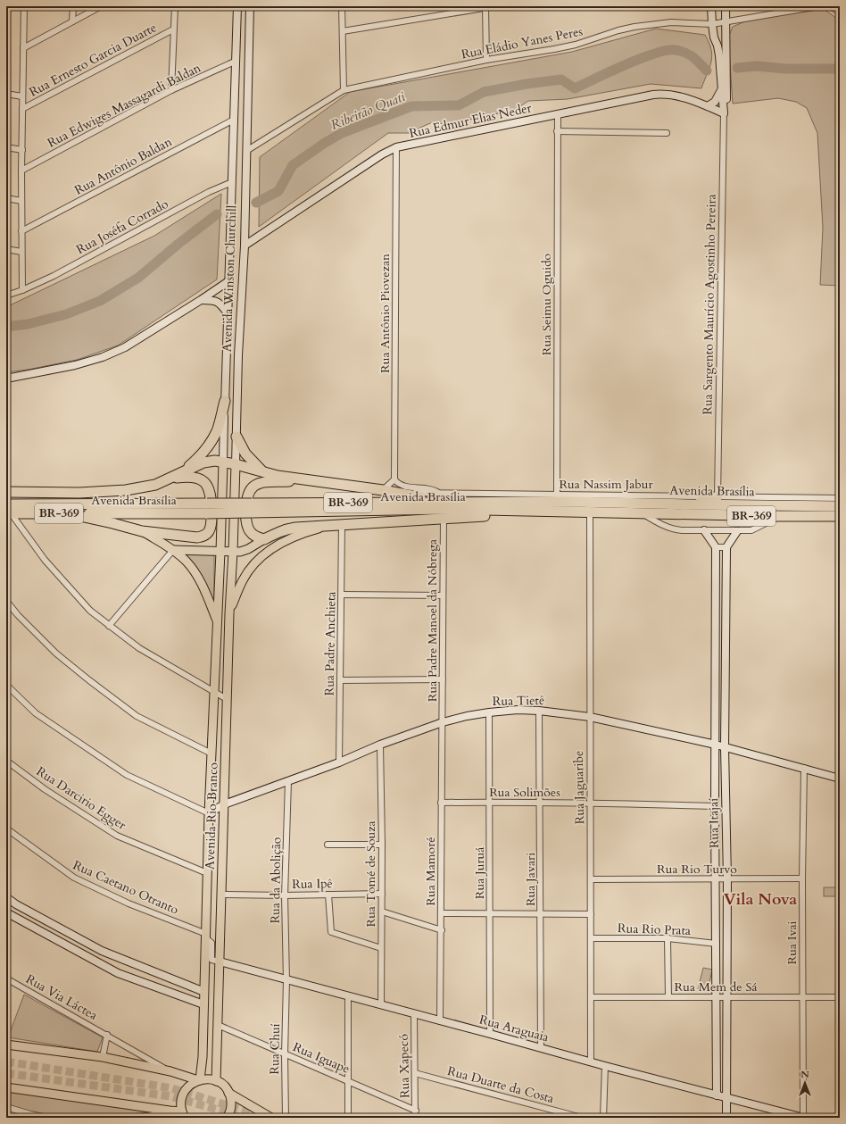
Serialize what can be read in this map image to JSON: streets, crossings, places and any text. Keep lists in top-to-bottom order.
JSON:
{
  "streets": {
    "highway": ["Avenida Brasília", "BR-369"],
    "main road": ["Avenida Winston Churchill", "Avenida Rio Branco"],
    "street": [
      "Rua Eládio Yanes Peres",
      "Rua Ernesto Garcia Duarte",
      "Rua Edwiges Massagardi Baldan",
      "Rua Edmur Elias Neder",
      "Rua Antônio Baldan",
      "Rua Joséfa Corrado",
      "Rua Seimu Oguido",
      "Rua Sargento Maurício Agostinho Pereira",
      "Rua Antônio Piovezan",
      "Rua Nassim Jabur",
      "Rua Padre Manoel da Nóbrega",
      "Rua Padre Anchieta",
      "Rua Tietê",
      "Rua Jaguaribe",
      "Rua Solimões",
      "Rua Darcirio Egger",
      "Rua Itajaí",
      "Rua Rio Turvo",
      "Rua Mamoré",
      "Rua Juruá",
      "Rua Tomé de Souza",
      "Rua Javari",
      "Rua da Abolição",
      "Rua Ipê",
      "Rua Caetano Otranto",
      "Rua Rio Prata",
      "Rua Ivai",
      "Rua Mem de Sá",
      "Rua Via Láctea",
      "Rua Araguaia",
      "Rua Chuí",
      "Rua Iguape",
      "Rua Xapecó",
      "Rua Duarte da Costa"
    ]
  },
  "crossings": [
    ["Rua Eládio Yanes Peres", "Avenida Winston Churchill"],
    ["Rua Edwiges Massagardi Baldan", "Avenida Winston Churchill"],
    ["Rua Edmur Elias Neder", "Avenida Winston Churchill"],
    ["Rua Edmur Elias Neder", "Rua Seimu Oguido"],
    ["Rua Edmur Elias Neder", "Rua Sargento Maurício Agostinho Pereira"],
    ["Rua Edmur Elias Neder", "Rua Antônio Piovezan"],
    ["Rua Antônio Baldan", "Avenida Winston Churchill"],
    ["Rua Joséfa Corrado", "Avenida Winston Churchill"],
    ["Avenida Winston Churchill", "Avenida Rio Branco"],
    ["Rua Seimu Oguido", "Rua Nassim Jabur"],
    ["Rua Sargento Maurício Agostinho Pereira", "Rua Nassim Jabur"],
    ["Avenida Brasília", "Rua Jaguaribe"],
    ["Rua Padre Manoel da Nóbrega", "Rua Tietê"],
    ["Rua Padre Manoel da Nóbrega", "Rua Mamoré"],
    ["Rua Padre Anchieta", "Rua Tietê"],
    ["Rua Tietê", "Rua Jaguaribe"],
    ["Rua Tietê", "Avenida Rio Branco"],
    ["Rua Tietê", "Rua Itajaí"],
    ["Rua Tietê", "Rua Mamoré"],
    ["Rua Tietê", "Rua Juruá"],
    ["Rua Tietê", "Rua Tomé de Souza"],
    ["Rua Tietê", "Rua Javari"],
    ["Rua Tietê", "Rua da Abolição"],
    ["Rua Tietê", "Rua Ivai"],
    ["Rua Jaguaribe", "Rua Solimões"],
    ["Rua Jaguaribe", "Rua Rio Turvo"],
    ["Rua Jaguaribe", "Rua Rio Prata"],
    ["Rua Jaguaribe", "Rua Mem de Sá"],
    ["Rua Jaguaribe", "Rua Araguaia"],
    ["Rua Solimões", "Rua Itajaí"],
    ["Rua Solimões", "Rua Mamoré"],
    ["Rua Solimões", "Rua Juruá"],
    ["Rua Solimões", "Rua Javari"],
    ["Rua Darcirio Egger", "Avenida Rio Branco"],
    ["Avenida Rio Branco", "Rua Ipê"],
    ["Avenida Rio Branco", "Rua Caetano Otranto"],
    ["Avenida Rio Branco", "Rua Araguaia"],
    ["Avenida Rio Branco", "Rua Iguape"],
    ["Rua Itajaí", "Rua Rio Turvo"],
    ["Rua Itajaí", "Rua Rio Prata"],
    ["Rua Itajaí", "Rua Mem de Sá"],
    ["Rua Itajaí", "Rua Araguaia"],
    ["Rua Rio Turvo", "Rua Ivai"],
    ["Rua Mamoré", "Rua Araguaia"],
    ["Rua Juruá", "Rua Araguaia"],
    ["Rua Tomé de Souza", "Rua Ipê"],
    ["Rua Tomé de Souza", "Rua Araguaia"],
    ["Rua Javari", "Rua Araguaia"],
    ["Rua da Abolição", "Rua Ipê"],
    ["Rua da Abolição", "Rua Araguaia"],
    ["Rua da Abolição", "Rua Chuí"],
    ["Rua Ivai", "Rua Mem de Sá"],
    ["Rua Ivai", "Rua Araguaia"],
    ["Rua Araguaia", "Rua Chuí"],
    ["Rua Araguaia", "Rua Xapecó"],
    ["Rua Chuí", "Rua Iguape"],
    ["Rua Iguape", "Rua Xapecó"],
    ["Rua Xapecó", "Rua Duarte da Costa"]
  ],
  "districts": ["Vila Nova"],
  "water": ["Ribeirão Quati"],
  "north": "top"
}
